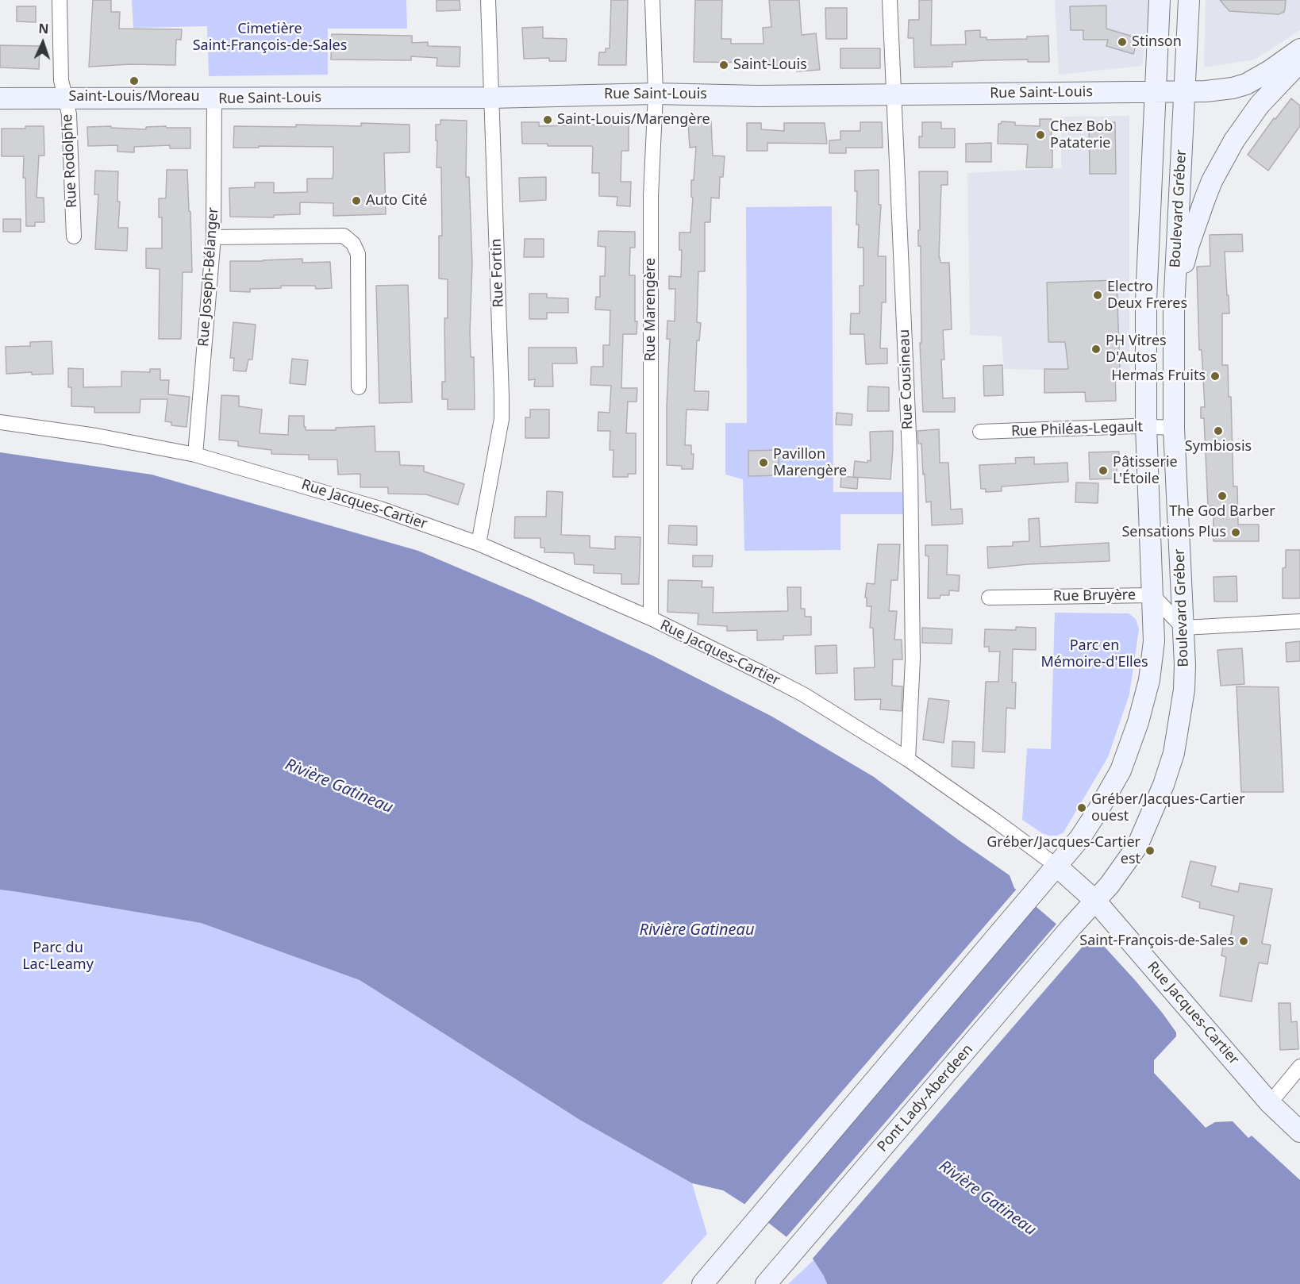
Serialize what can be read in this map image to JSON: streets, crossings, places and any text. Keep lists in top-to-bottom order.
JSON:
{
  "streets": {
    "main road": [
      "Rue Saint-Louis",
      "Boulevard Gréber",
      "Rue Jacques-Cartier",
      "Pont Lady-Aberdeen"
    ],
    "street": [
      "Rue Rodolphe",
      "Rue Fortin",
      "Rue Joseph-Bélanger",
      "Rue Marengère",
      "Rue Cousineau",
      "Rue Philéas-Legault",
      "Rue Bruyère"
    ]
  },
  "crossings": [
    ["Rue Saint-Louis", "Rue Rodolphe"],
    ["Rue Saint-Louis", "Boulevard Gréber"],
    ["Rue Saint-Louis", "Rue Fortin"],
    ["Rue Saint-Louis", "Rue Joseph-Bélanger"],
    ["Rue Saint-Louis", "Rue Marengère"],
    ["Rue Saint-Louis", "Rue Cousineau"],
    ["Boulevard Gréber", "Rue Philéas-Legault"],
    ["Boulevard Gréber", "Rue Jacques-Cartier"],
    ["Boulevard Gréber", "Rue Bruyère"],
    ["Boulevard Gréber", "Pont Lady-Aberdeen"],
    ["Rue Fortin", "Rue Jacques-Cartier"],
    ["Rue Joseph-Bélanger", "Rue Jacques-Cartier"],
    ["Rue Marengère", "Rue Jacques-Cartier"],
    ["Rue Cousineau", "Rue Jacques-Cartier"]
  ],
  "water": ["Rivière Gatineau"],
  "parks": ["Cimetière Saint-François-de-Sales", "Parc en Mémoire-d'Elles", "Parc du Lac-Leamy"],
  "places": [
    "Stinson",
    "Saint-Louis",
    "Saint-Louis/Moreau",
    "Saint-Louis/Marengère",
    "Chez Bob Pataterie",
    "Auto Cité",
    "Electro Deux Freres",
    "PH Vitres D'Autos",
    "Hermas Fruits",
    "Symbiosis",
    "Pavillon Marengère",
    "Pâtisserie L'Étoile",
    "The God Barber",
    "Sensations Plus",
    "Gréber/Jacques-Cartier ouest",
    "Gréber/Jacques-Cartier est",
    "Saint-François-de-Sales"
  ],
  "north": "top"
}
